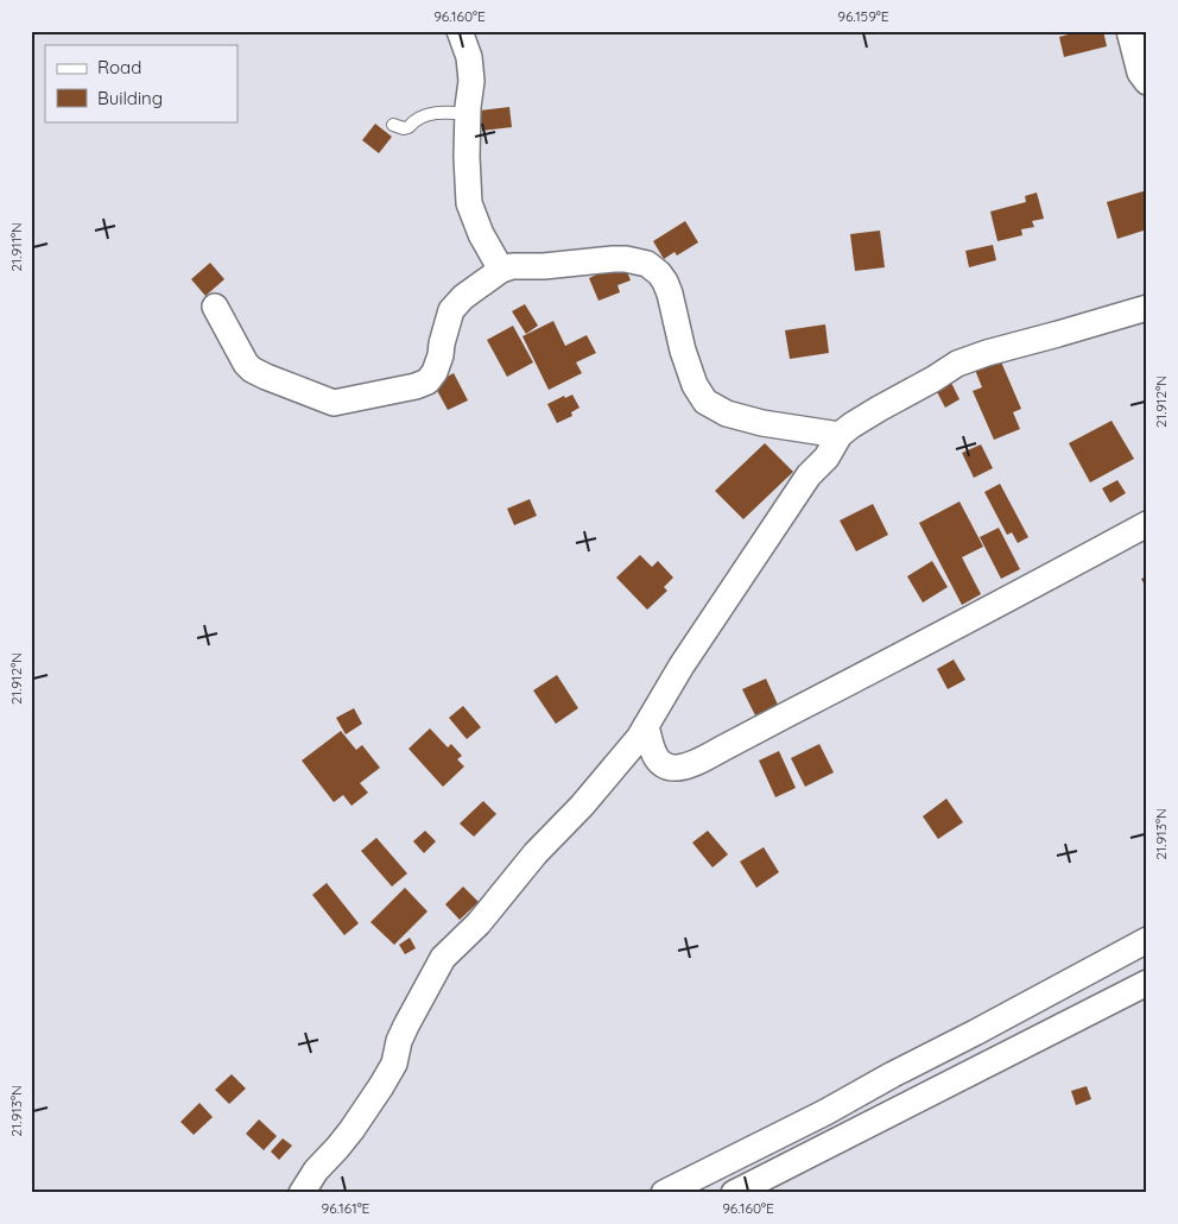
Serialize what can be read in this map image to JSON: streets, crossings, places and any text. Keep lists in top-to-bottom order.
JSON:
{
  "legend": ["Road", "Building"],
  "coordinates": [
    "96.160°E",
    "96.159°E",
    "21.911°N",
    "21.912°N",
    "21.913°N",
    "96.161°E"
  ]
}
